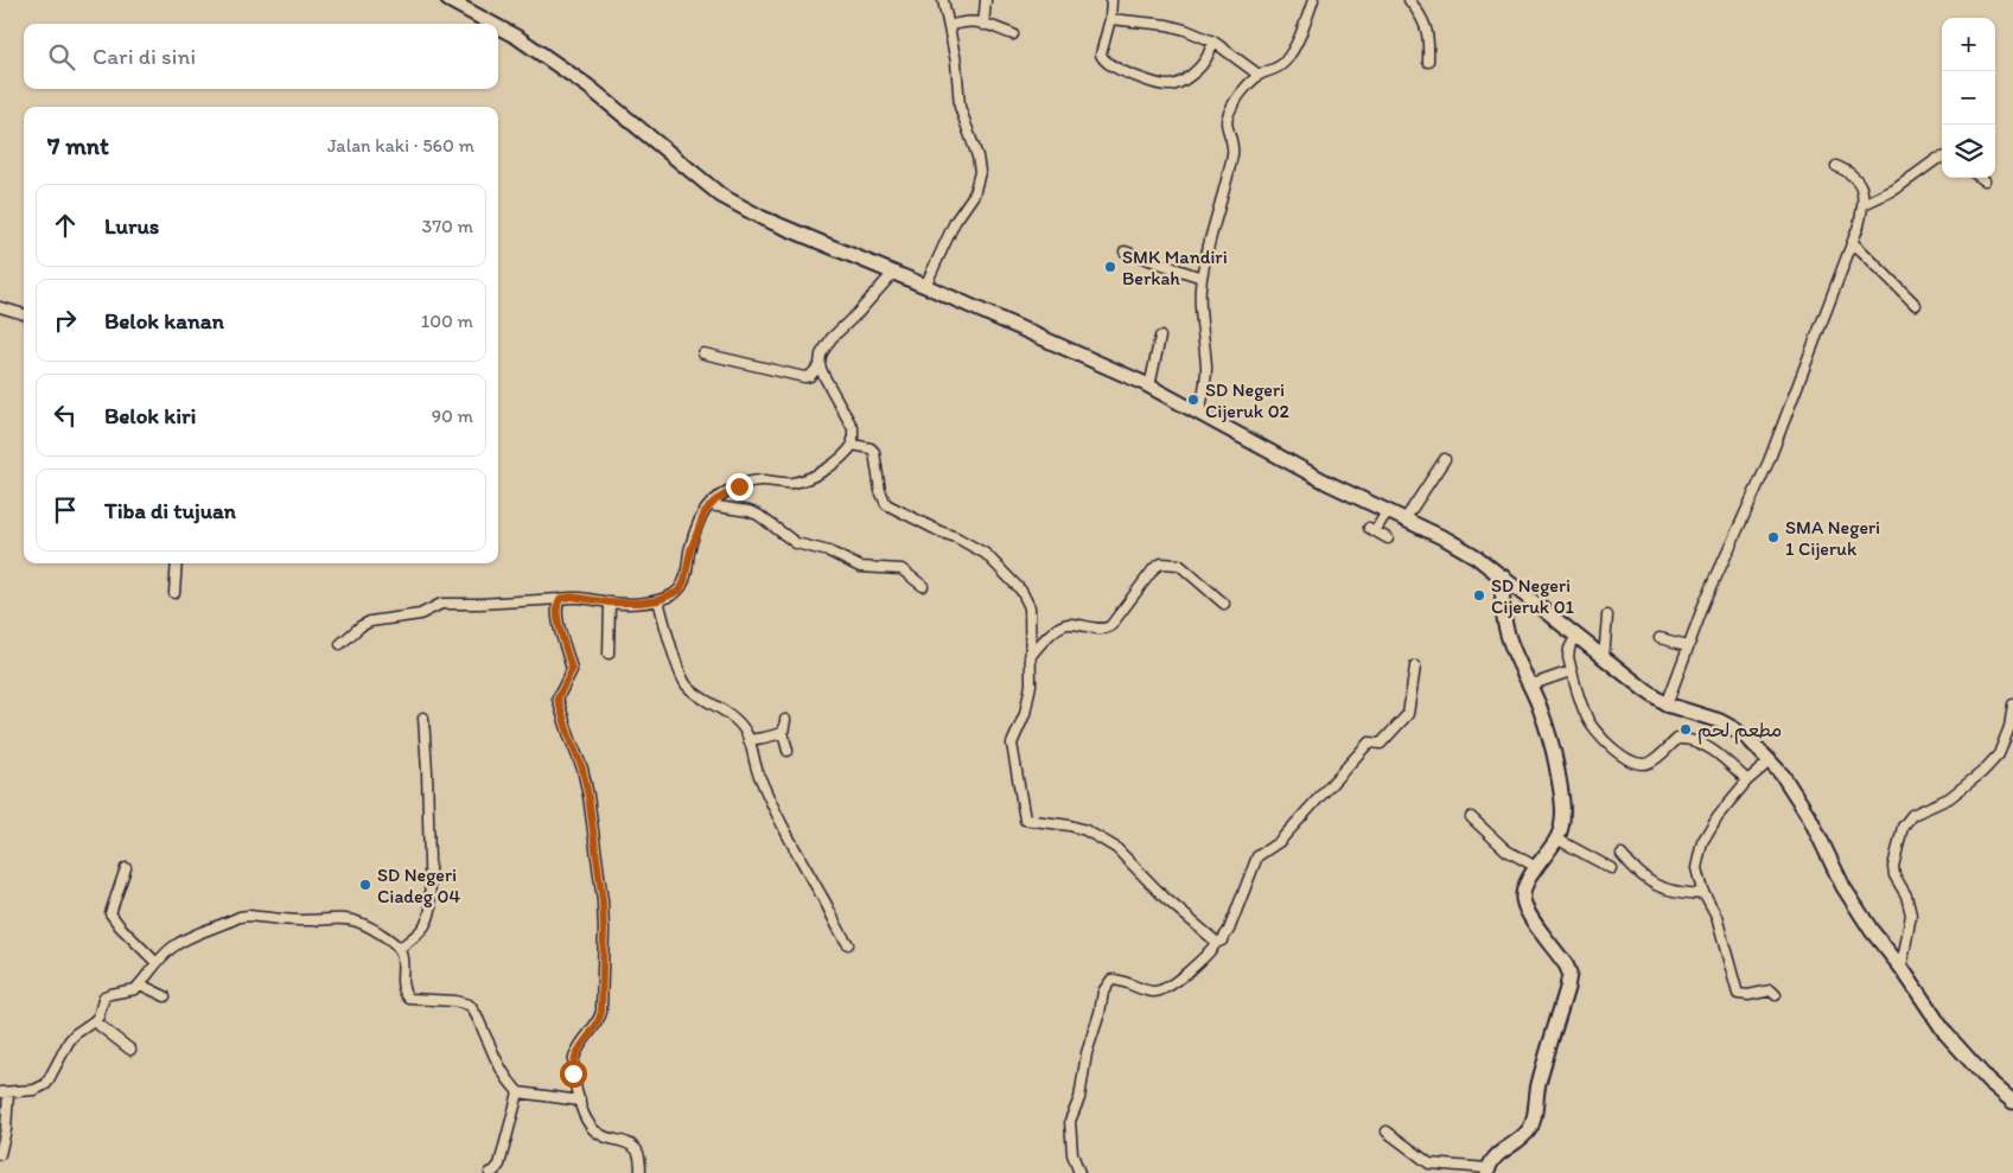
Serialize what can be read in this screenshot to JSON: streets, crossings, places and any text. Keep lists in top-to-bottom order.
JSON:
{
  "places": [
    "SMK Mandiri Berkah",
    "SD Negeri Cijeruk 02",
    "SMA Negeri 1 Cijeruk",
    "SD Negeri Cijeruk 01",
    "مطعم لحم",
    "SD Negeri Ciadeg 04"
  ],
  "page": {
    "map_buttons": ["+", "−"],
    "search": "Cari di sini",
    "heading": ["7 mnt", "Jalan kaki · 560 m"],
    "list": [
      ["Lurus", "370 m"],
      ["Belok kanan", "100 m"],
      ["Belok kiri", "90 m"],
      "Tiba di tujuan"
    ]
  }
}
